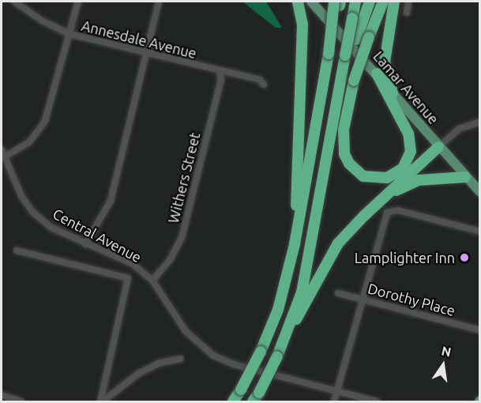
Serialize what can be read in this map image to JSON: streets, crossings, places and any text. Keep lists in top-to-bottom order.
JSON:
{
  "streets": {
    "main road": ["Lamar Avenue"],
    "street": [
      "Annesdale Avenue",
      "Withers Street",
      "Central Avenue",
      "Dorothy Place"
    ]
  },
  "crossings": [
    ["Annesdale Avenue", "Withers Street"],
    ["Withers Street", "Central Avenue"]
  ],
  "places": ["Lamplighter Inn"],
  "north": "top"
}
